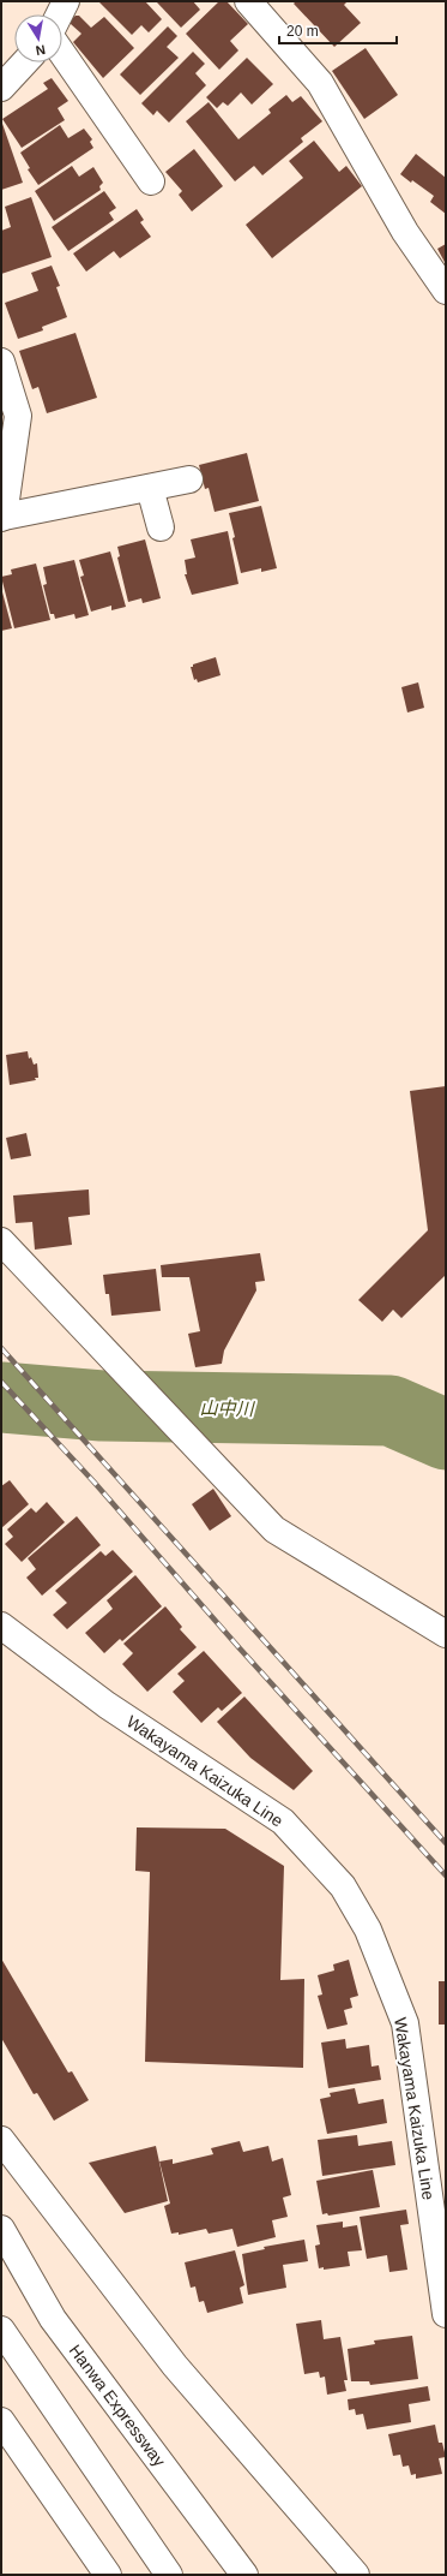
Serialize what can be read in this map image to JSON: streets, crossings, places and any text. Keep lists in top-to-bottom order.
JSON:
{
  "streets": {
    "main road": ["Wakayama Kaizuka Line", "Hanwa Expressway"]
  },
  "water": ["山中川"],
  "scale_bar": "20 m",
  "north": "bottom"
}
